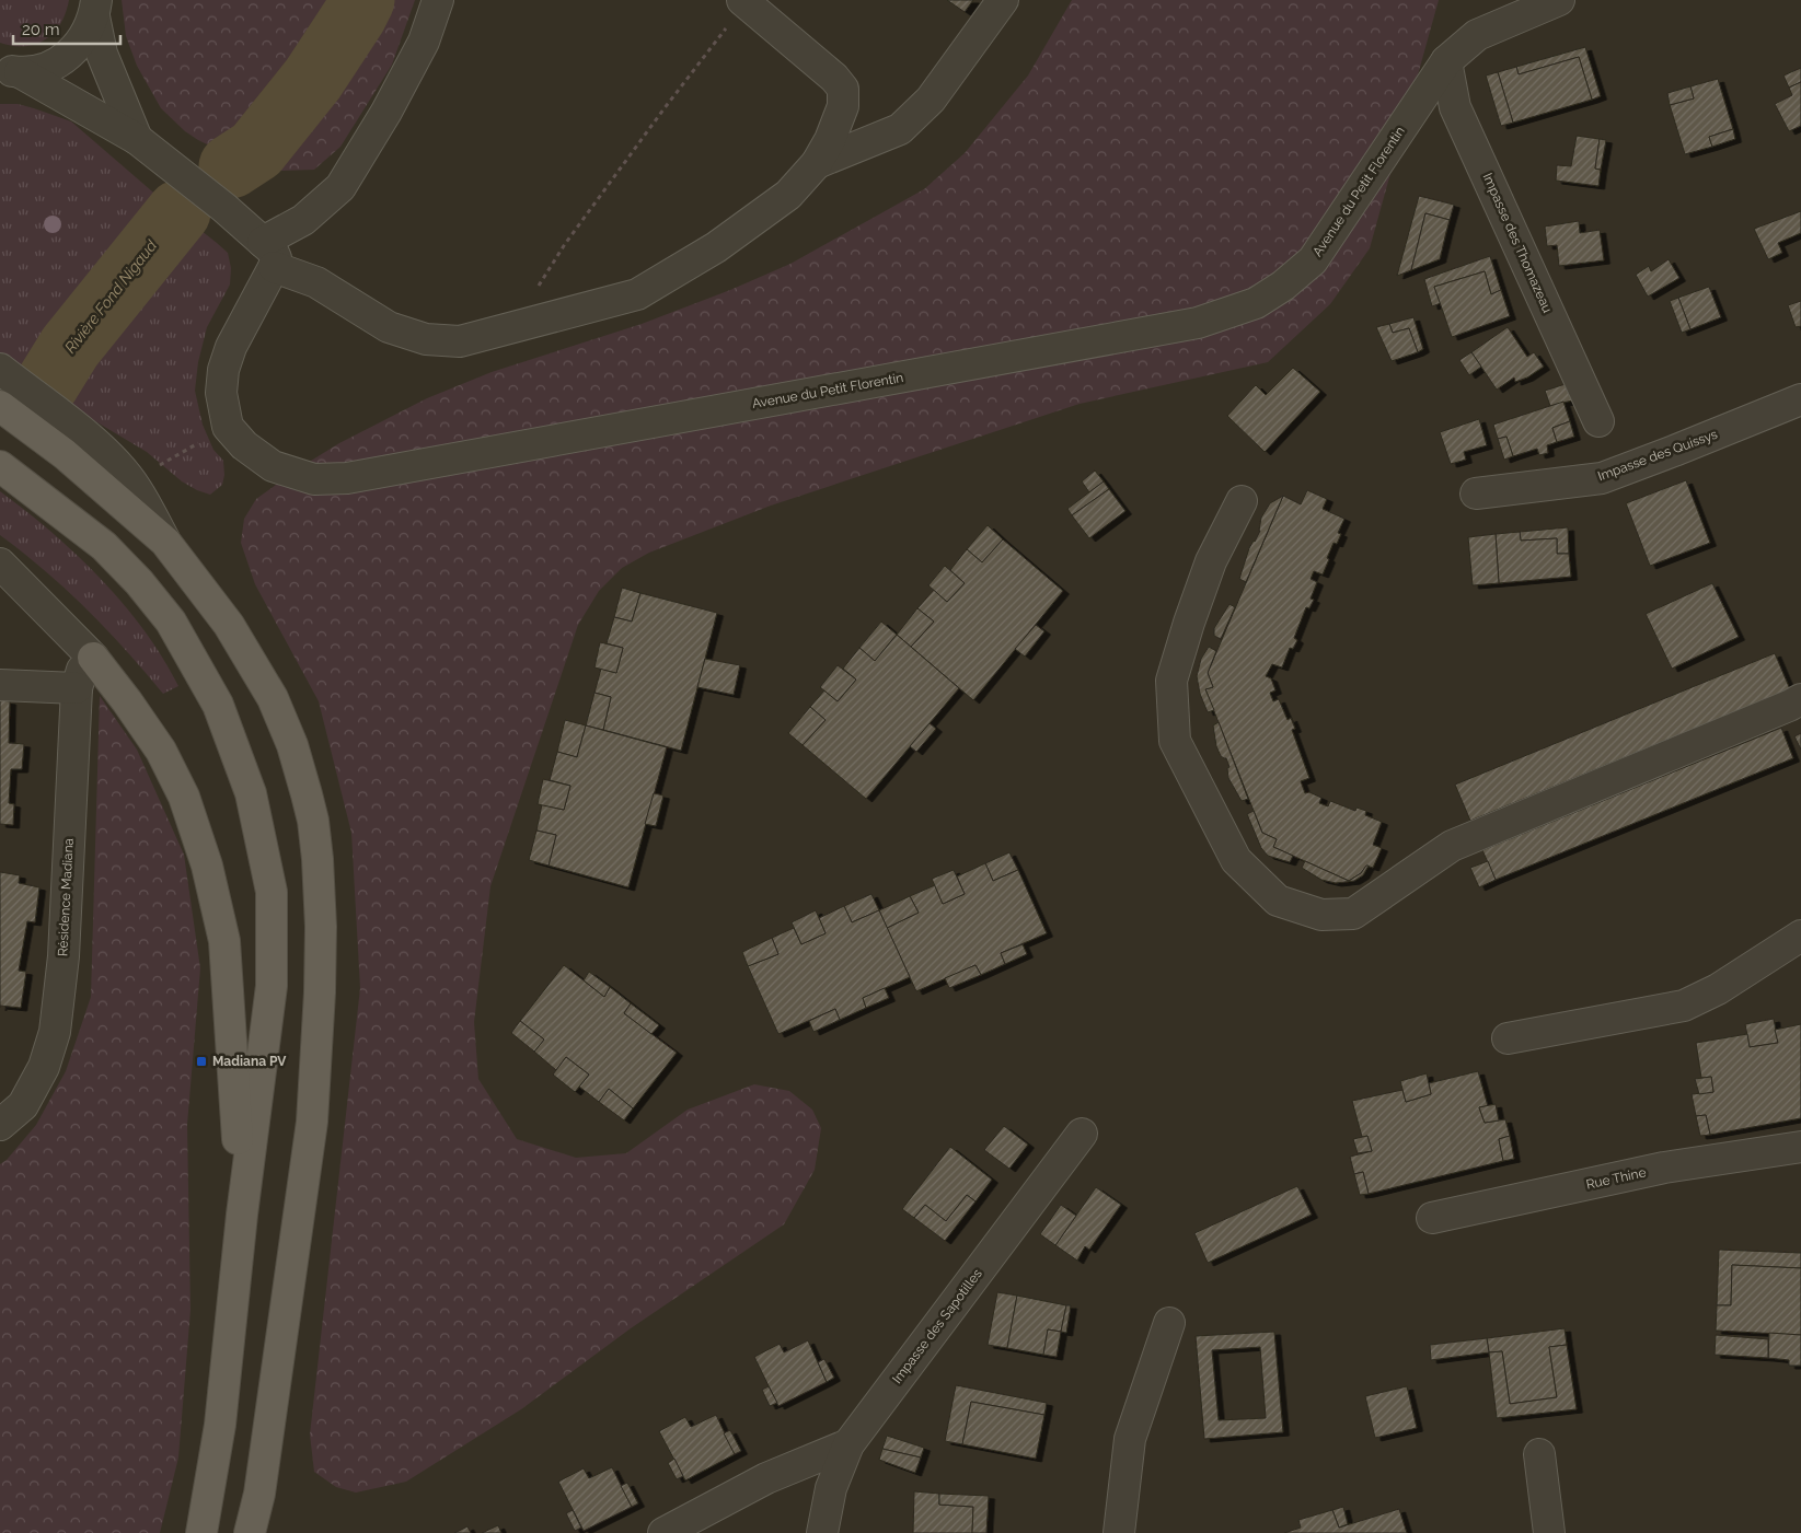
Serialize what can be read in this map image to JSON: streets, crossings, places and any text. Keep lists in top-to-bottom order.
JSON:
{
  "streets": {
    "street": [
      "Avenue du Petit Florentin",
      "Impasse des Thomazeau",
      "Impasse des Quissys",
      "Résidence Madiana",
      "Rue Thine",
      "Impasse des Sapotilles"
    ]
  },
  "crossings": [
    ["Avenue du Petit Florentin", "Impasse des Thomazeau"]
  ],
  "water": ["Rivière Fond Nigaud"],
  "places": {
    "transit": ["Madiana PV"]
  },
  "scale_bar": "20 m"
}
